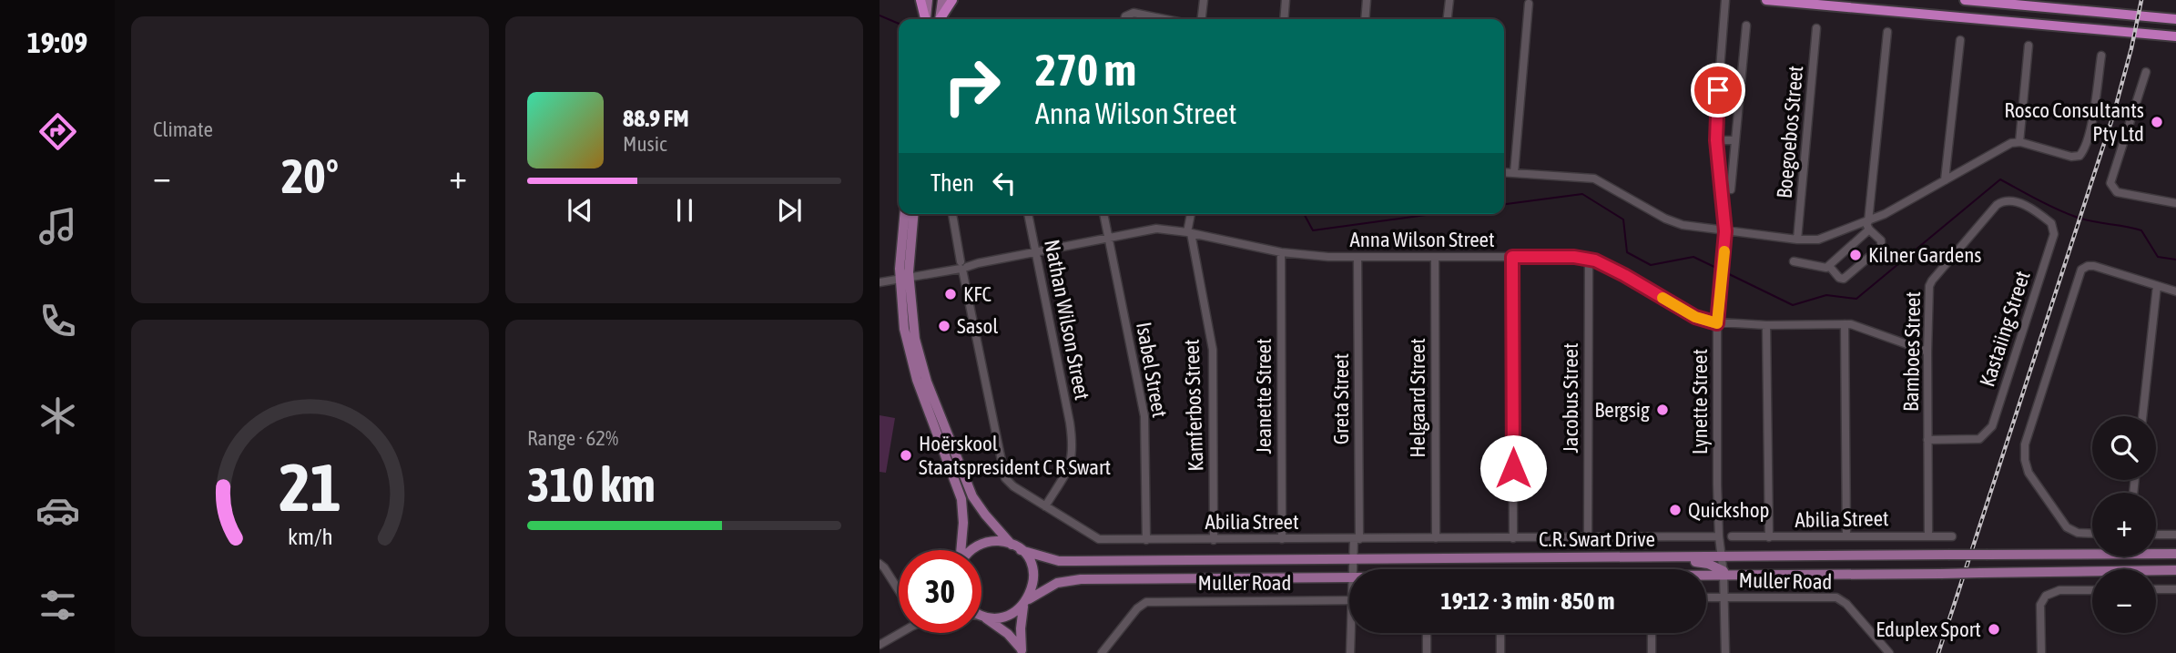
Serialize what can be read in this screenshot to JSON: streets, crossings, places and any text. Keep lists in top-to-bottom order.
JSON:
{
  "streets": {
    "main road": ["C.R. Swart Drive"],
    "street": [
      "Boegoebos Street",
      "Anna Wilson Street",
      "Nathan Wilson Street",
      "Kastaiing Street",
      "Bamboes Street",
      "Isabel Street",
      "Jeanette Street",
      "Helgaard Street",
      "Jacobus Street",
      "Greta Street",
      "Lynette Street",
      "Kamferbos Street",
      "Abilia Street",
      "Muller Road"
    ]
  },
  "crossings": [
    ["Anna Wilson Street", "Nathan Wilson Street"],
    ["Anna Wilson Street", "Bamboes Street"],
    ["Anna Wilson Street", "Isabel Street"],
    ["Anna Wilson Street", "Jeanette Street"],
    ["Anna Wilson Street", "Helgaard Street"],
    ["Anna Wilson Street", "Jacobus Street"],
    ["Anna Wilson Street", "Greta Street"],
    ["Anna Wilson Street", "Lynette Street"],
    ["Anna Wilson Street", "Kamferbos Street"],
    ["Anna Wilson Street", "Abilia Street"],
    ["Nathan Wilson Street", "Abilia Street"],
    ["Kastaiing Street", "Bamboes Street"],
    ["Bamboes Street", "Abilia Street"],
    ["Isabel Street", "Abilia Street"],
    ["Jeanette Street", "Abilia Street"],
    ["Helgaard Street", "Abilia Street"],
    ["Jacobus Street", "Abilia Street"],
    ["Greta Street", "Abilia Street"],
    ["Greta Street", "C.R. Swart Drive"],
    ["Lynette Street", "Abilia Street"],
    ["Lynette Street", "C.R. Swart Drive"],
    ["Lynette Street", "Muller Road"],
    ["Kamferbos Street", "Abilia Street"]
  ],
  "places": [
    "Rosco Consultants Pty Ltd",
    "Kilner Gardens",
    "KFC",
    "Sasol",
    "Bergsig",
    "Hoërskool Staatspresident C R Swart",
    "Quickshop",
    "Eduplex Sport"
  ],
  "page": {
    "tabs": "19:09",
    "tile": [
      "Climate",
      ["Range · 62%", "310 km"]
    ],
    "turn": ["270 m", "Anna Wilson Street"],
    "song": ["88.9 FM", "Music"],
    "heat": ["−", "20°", "+"],
    "then": "Then",
    "map_buttons": ["+", "−"],
    "limit": "30",
    "trip": "19:12 · 3 min · 850 m",
    "gauge": ["21", "km/h"]
  }
}
